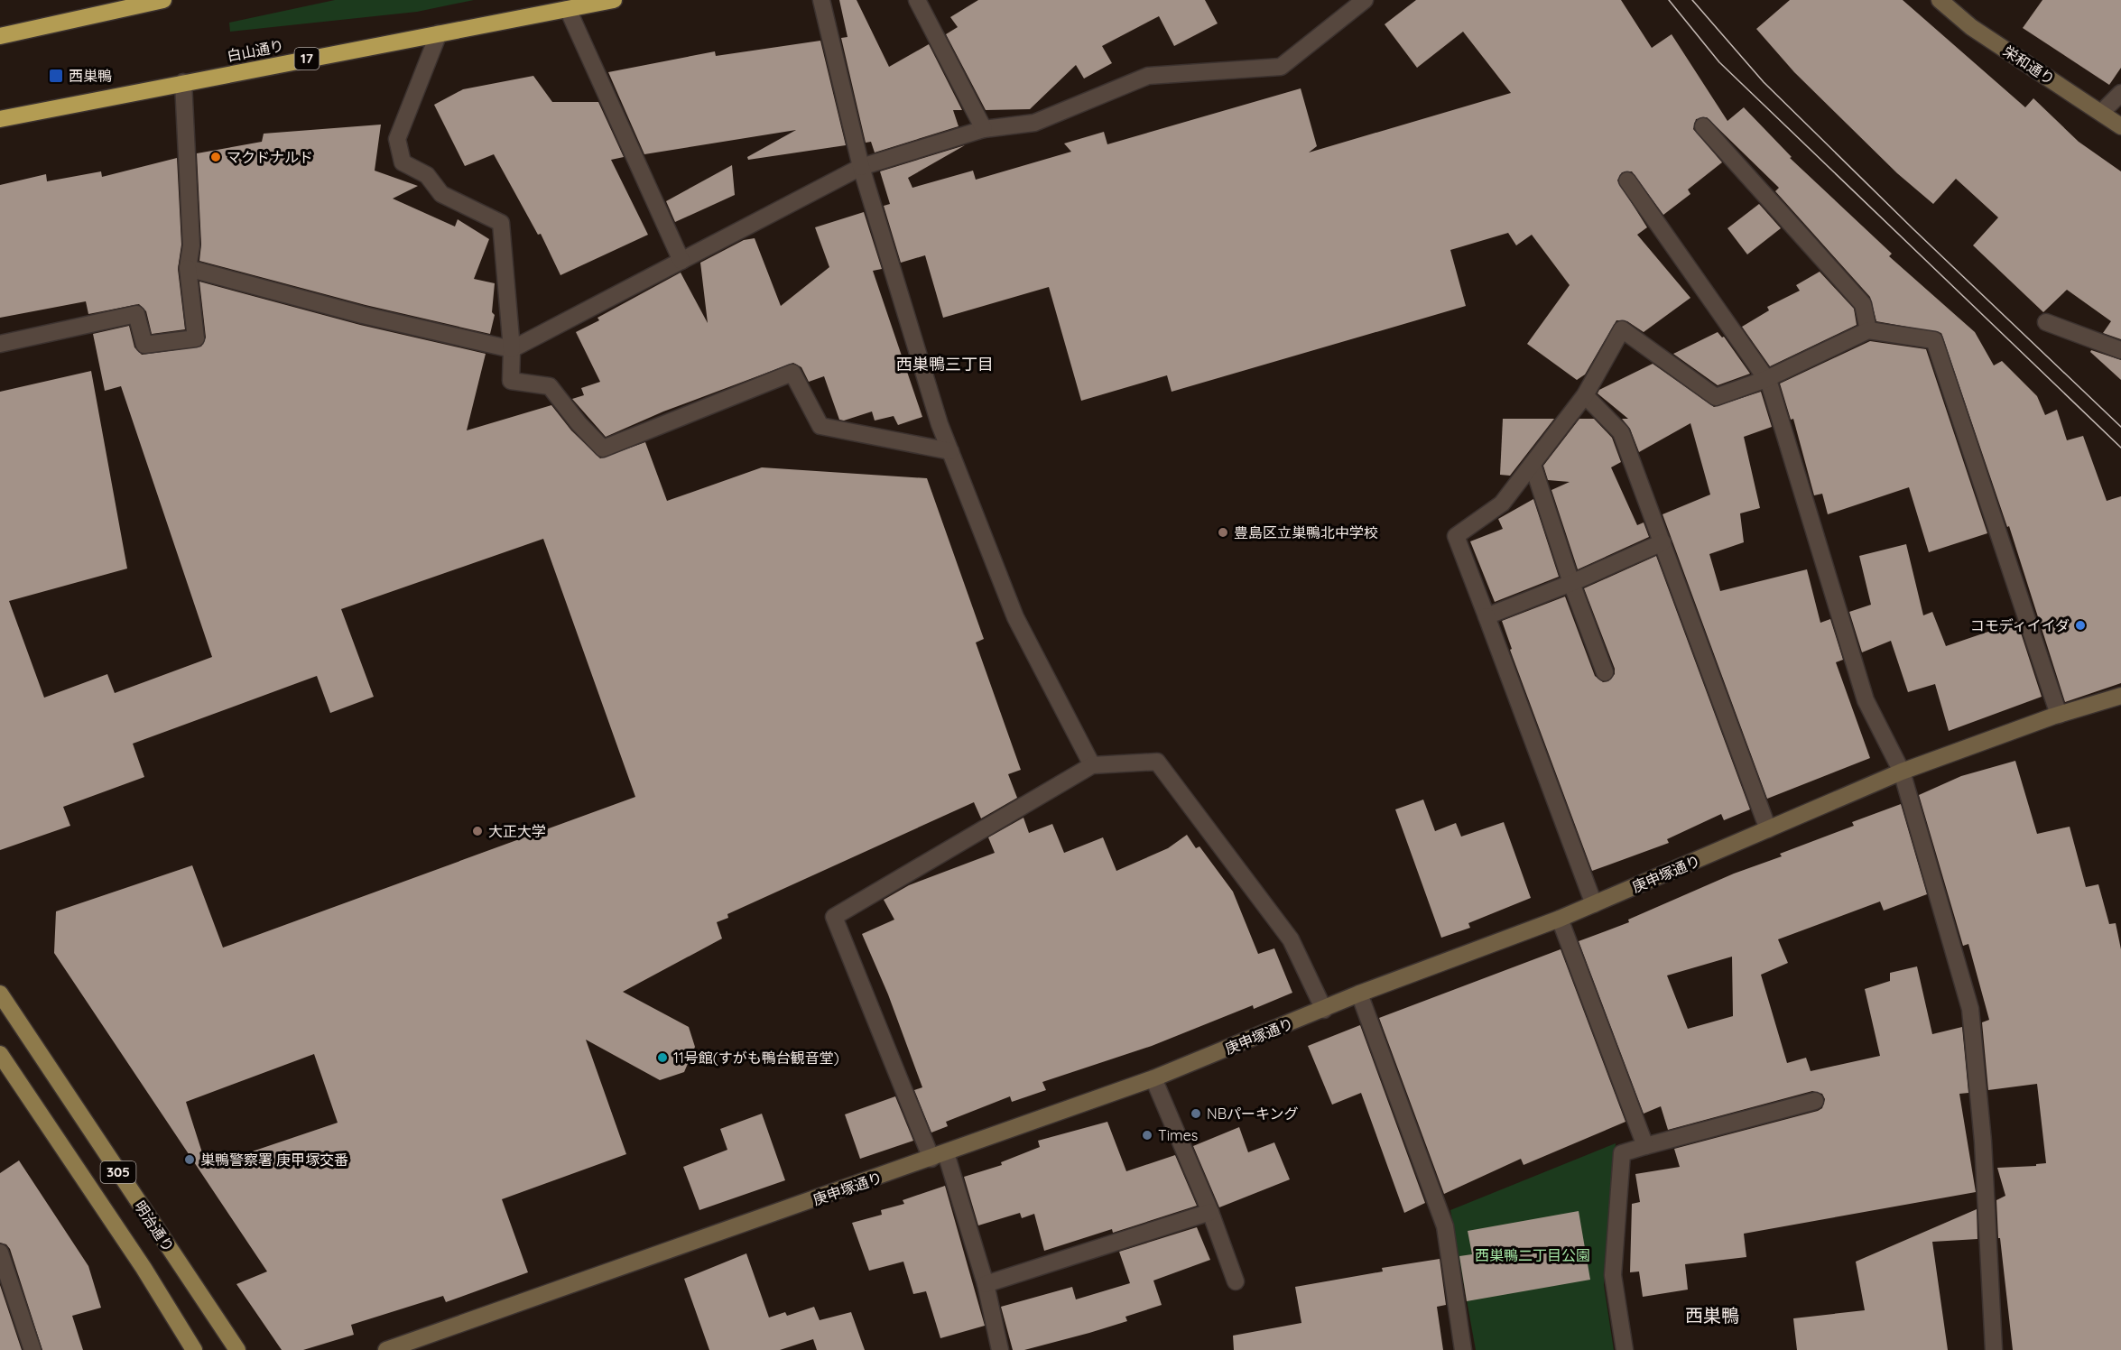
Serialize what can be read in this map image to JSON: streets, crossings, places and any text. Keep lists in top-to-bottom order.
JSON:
{
  "streets": {
    "highway": ["白山通り", "17"],
    "main road": ["305", "明治通り"],
    "street": ["栄和通り", "庚申塚通り"]
  },
  "districts": ["西巣鴨三丁目", "西巣鴨"],
  "parks": ["西巣鴨二丁目公園"],
  "places": {
    "transit": ["西巣鴨"],
    "other": [
      "マクドナルド",
      "豊島区立巣鴨北中学校",
      "コモディイイダ",
      "大正大学",
      "11号館(すがも鴨台観音堂)",
      "NBパーキング",
      "Times",
      "巣鴨警察署 庚甲塚交番"
    ]
  }
}
